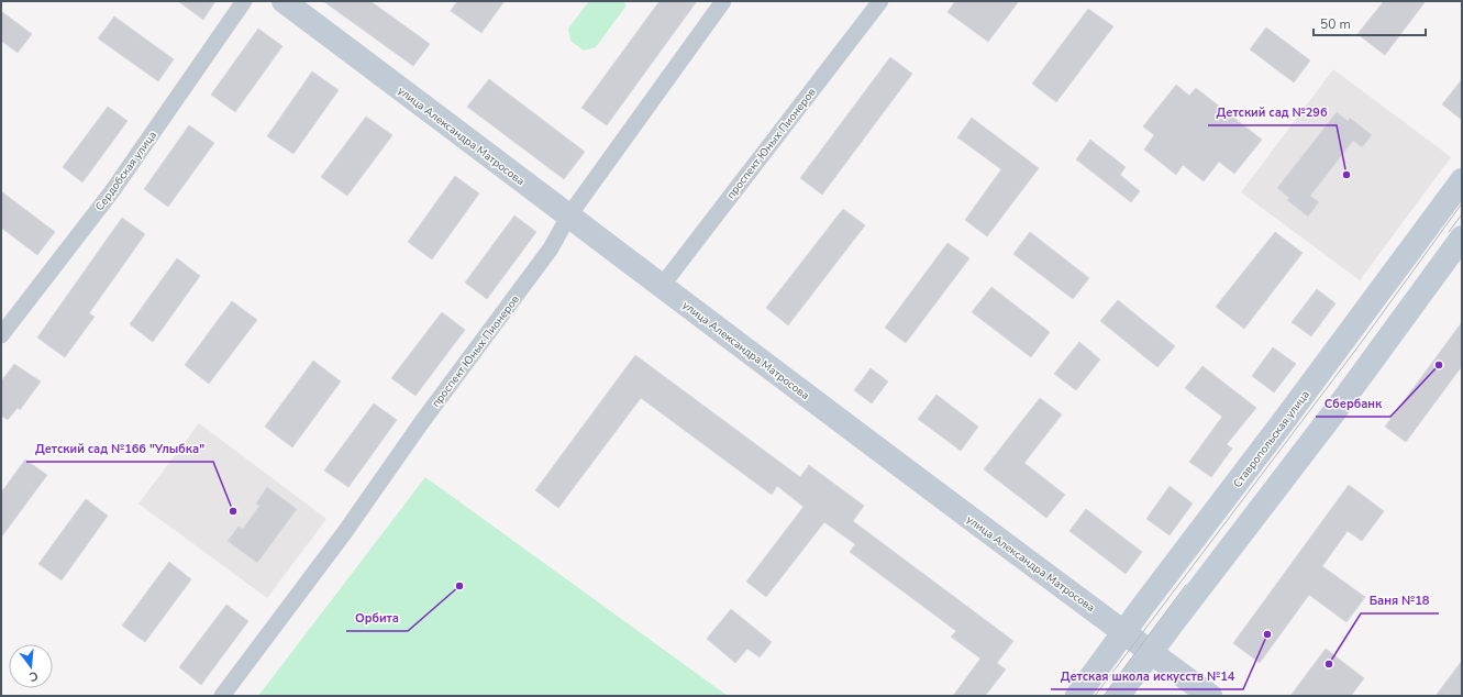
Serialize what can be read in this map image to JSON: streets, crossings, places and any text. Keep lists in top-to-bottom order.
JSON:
{
  "streets": {
    "street": [
      "улица Александра Матросова",
      "проспект Юных Пионеров",
      "Сердобская улица",
      "Ставропольская улица"
    ]
  },
  "crossings": [
    ["улица Александра Матросова", "проспект Юных Пионеров"],
    ["улица Александра Матросова", "Ставропольская улица"]
  ],
  "places": [
    "Детский сад №296",
    "Сбербанк",
    "Детский сад №166 \"Улыбка\"",
    "Орбита",
    "Детская школа искусств №14",
    "Баня №18"
  ],
  "scale_bar": "50 m",
  "north": "bottom"
}
